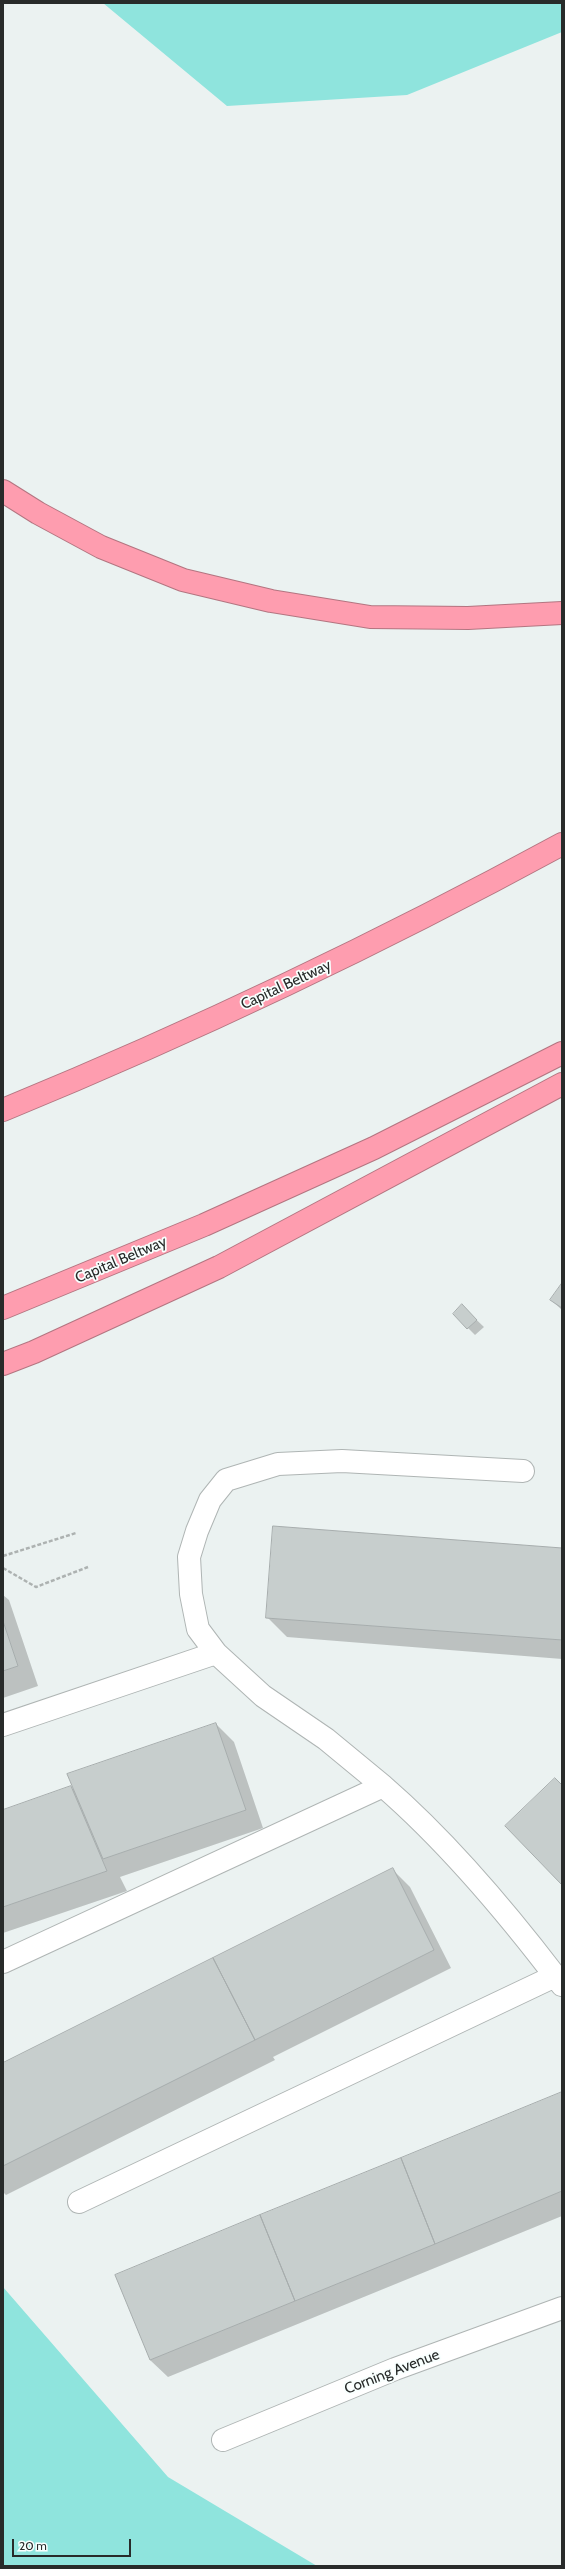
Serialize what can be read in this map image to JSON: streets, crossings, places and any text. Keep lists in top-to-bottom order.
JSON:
{
  "streets": {
    "highway": ["Capital Beltway"],
    "street": ["Corning Avenue"]
  },
  "scale_bar": "20 m"
}
